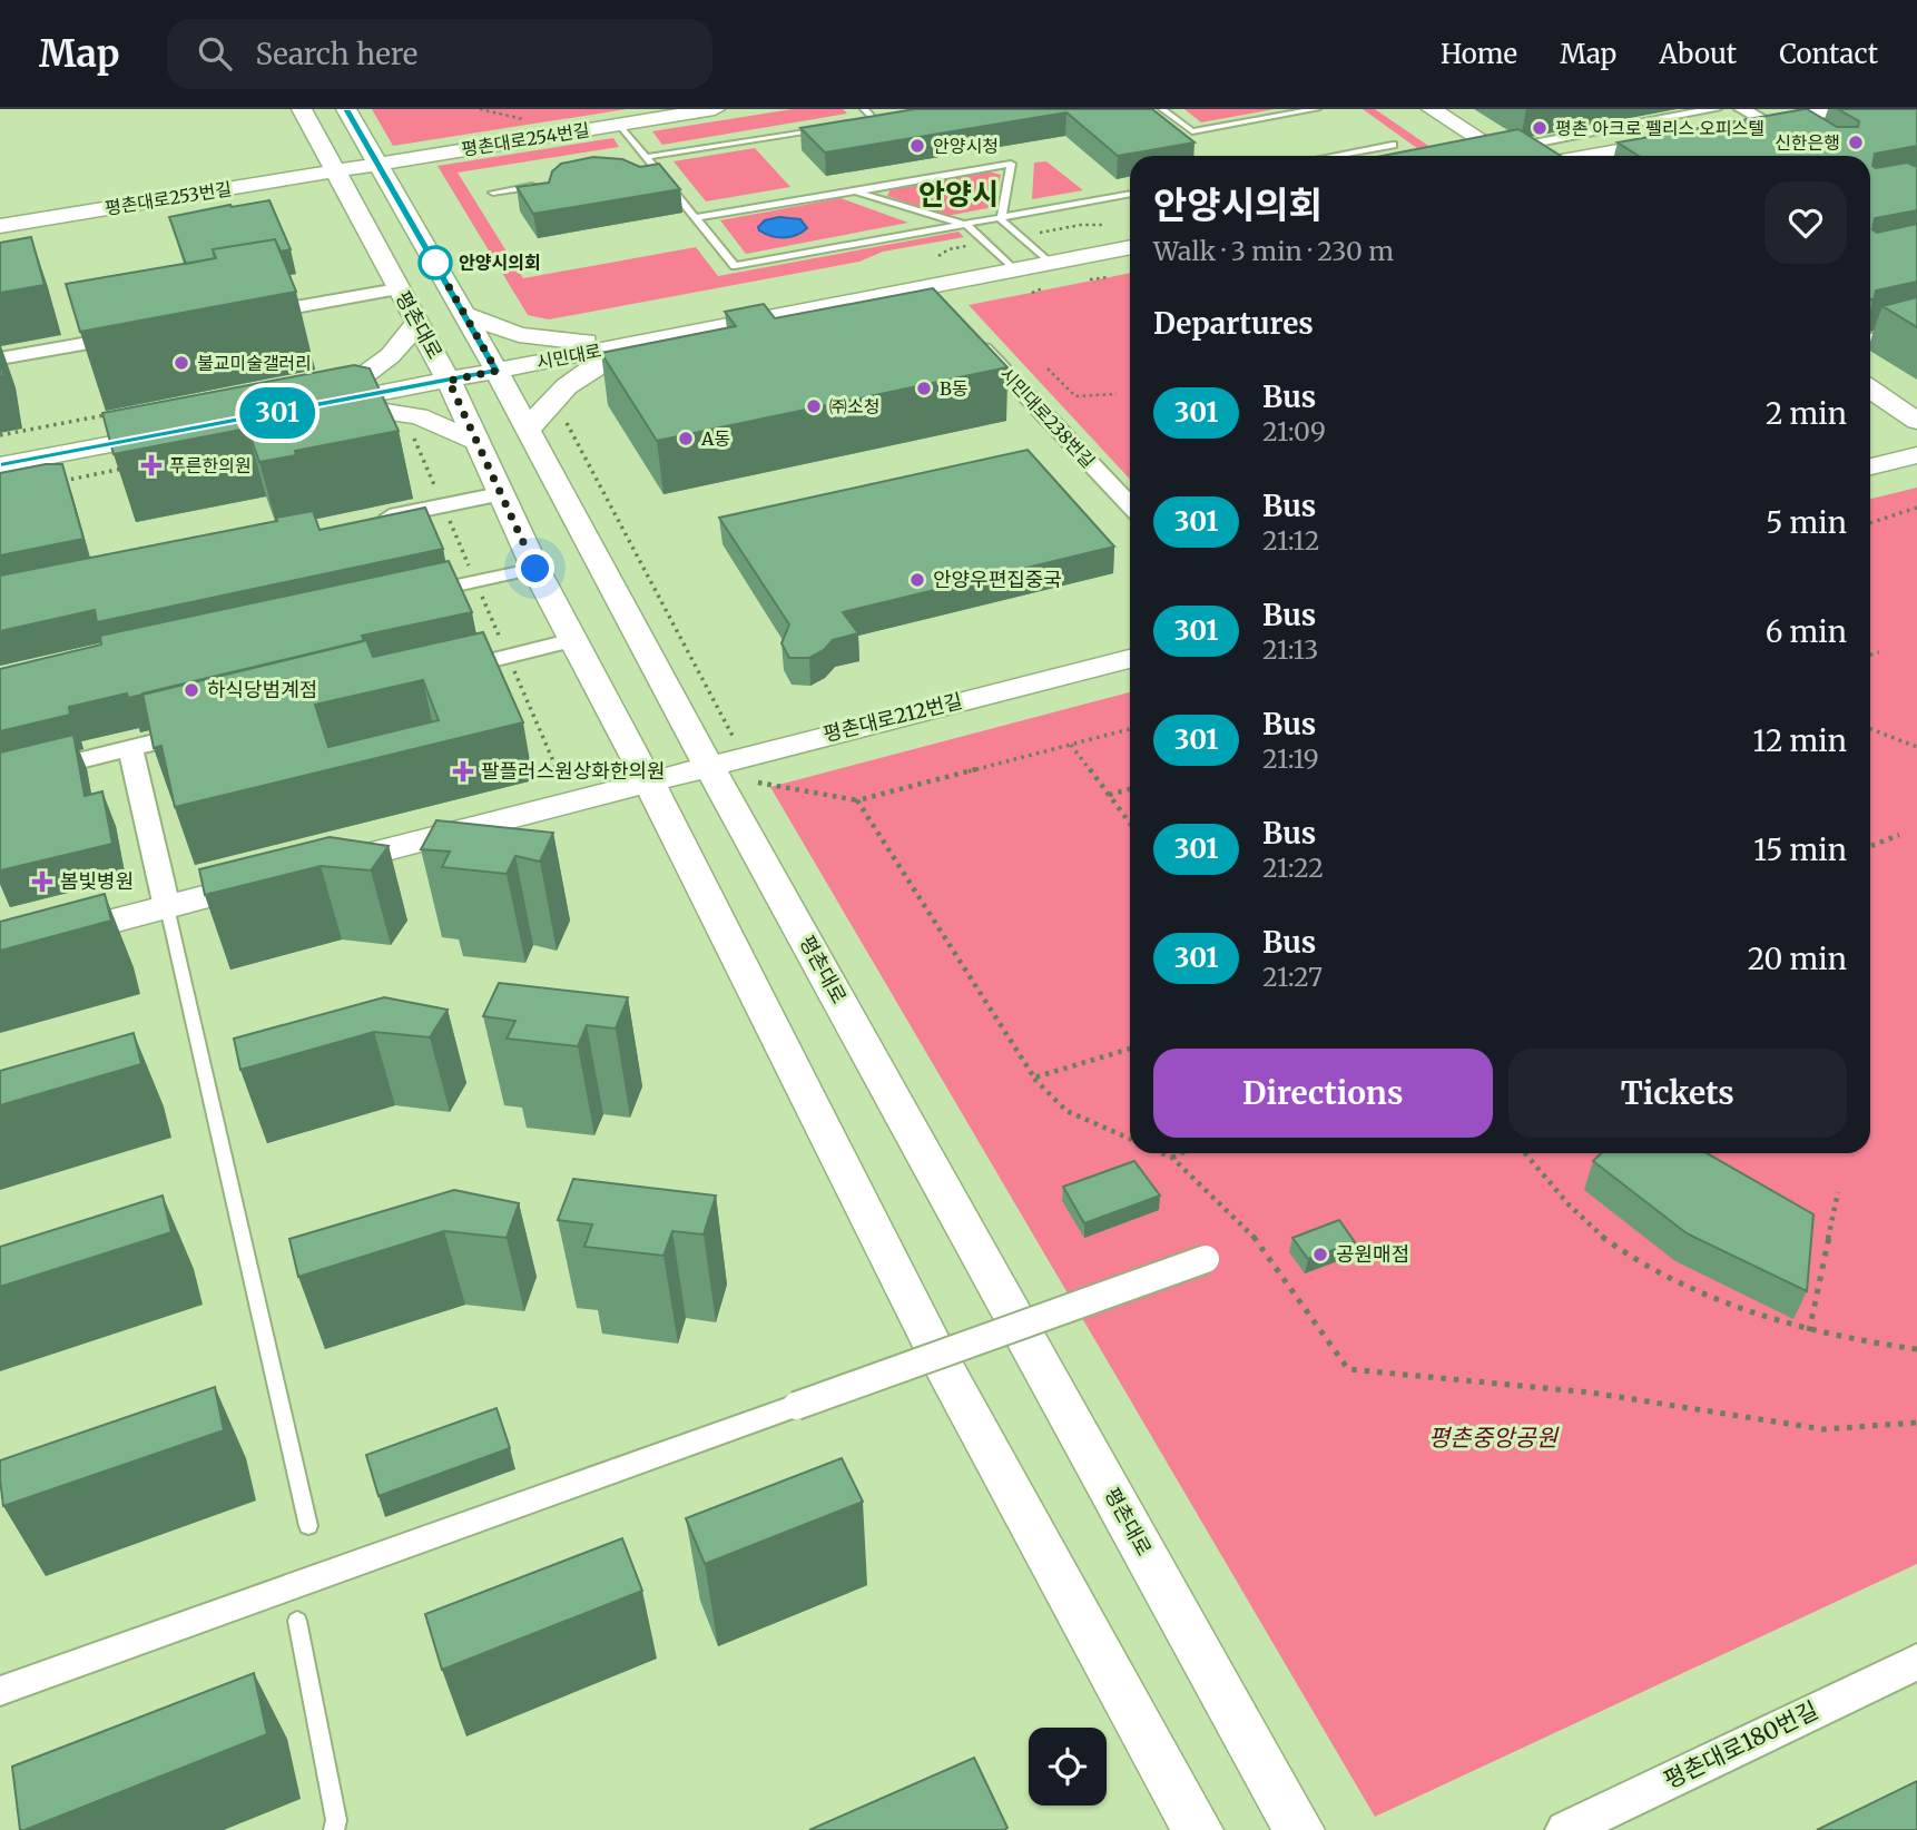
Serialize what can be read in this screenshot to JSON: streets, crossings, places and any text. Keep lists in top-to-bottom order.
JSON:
{
  "streets": {
    "street": [
      "평촌대로254번길",
      "평촌대로253번길",
      "평촌대로",
      "시민대로",
      "시민대로238번길",
      "평촌대로212번길",
      "평촌대로180번길"
    ]
  },
  "crossings": [
    ["평촌대로254번길", "평촌대로253번길"],
    ["평촌대로254번길", "평촌대로"],
    ["평촌대로253번길", "평촌대로"],
    ["평촌대로", "시민대로"],
    ["평촌대로", "평촌대로212번길"]
  ],
  "districts": ["안양시"],
  "parks": ["평촌중앙공원"],
  "places": {
    "other": [
      "평촌 아크로 펠리스 오피스텔",
      "신한은행",
      "안양시청",
      "안양시의회",
      "불교미술갤러리",
      "B동",
      "㈜소청",
      "A동",
      "안양우편집중국",
      "하식당범계점",
      "공원매점"
    ],
    "health": ["푸른한의원", "팔플러스원상화한의원", "봄빛병원"]
  },
  "lines": ["bus line 301"],
  "page": {
    "header": "Map",
    "search": "Search here",
    "nav": [
      "Home",
      "Map",
      "About",
      "Contact"
    ],
    "on_map": "301",
    "heading": [
      ["안양시의회", "Walk · 3 min · 230 m"],
      "Departures"
    ],
    "list": [
      {
        "mark": "301",
        "name": "Bus",
        "note": "21:09",
        "value": "2 min"
      },
      {
        "mark": "301",
        "name": "Bus",
        "note": "21:12",
        "value": "5 min"
      },
      {
        "mark": "301",
        "name": "Bus",
        "note": "21:13",
        "value": "6 min"
      },
      {
        "mark": "301",
        "name": "Bus",
        "note": "21:19",
        "value": "12 min"
      },
      {
        "mark": "301",
        "name": "Bus",
        "note": "21:22",
        "value": "15 min"
      },
      {
        "mark": "301",
        "name": "Bus",
        "note": "21:27",
        "value": "20 min"
      }
    ],
    "buttons": ["Directions", "Tickets"]
  }
}
